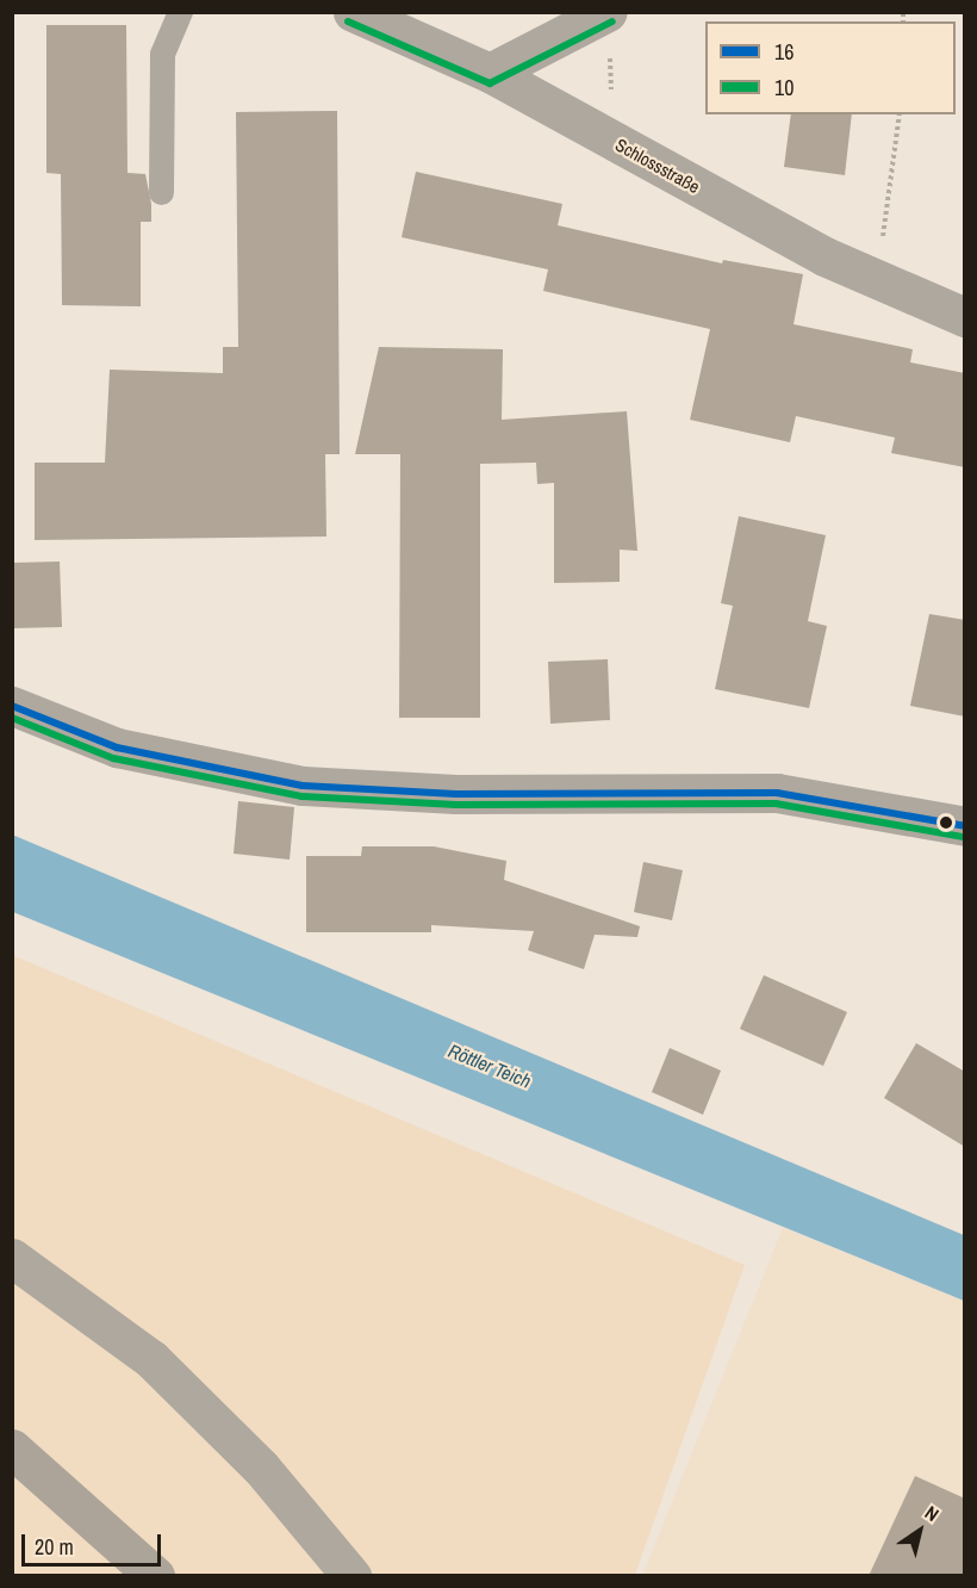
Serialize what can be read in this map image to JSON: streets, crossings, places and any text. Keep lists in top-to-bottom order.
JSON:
{
  "streets": {
    "street": ["Schlossstraße"]
  },
  "water": ["Röttler Teich"],
  "lines": ["transit line 10", "transit line 16"],
  "legend": ["16", "10"],
  "scale_bar": "20 m",
  "north": "top right"
}
